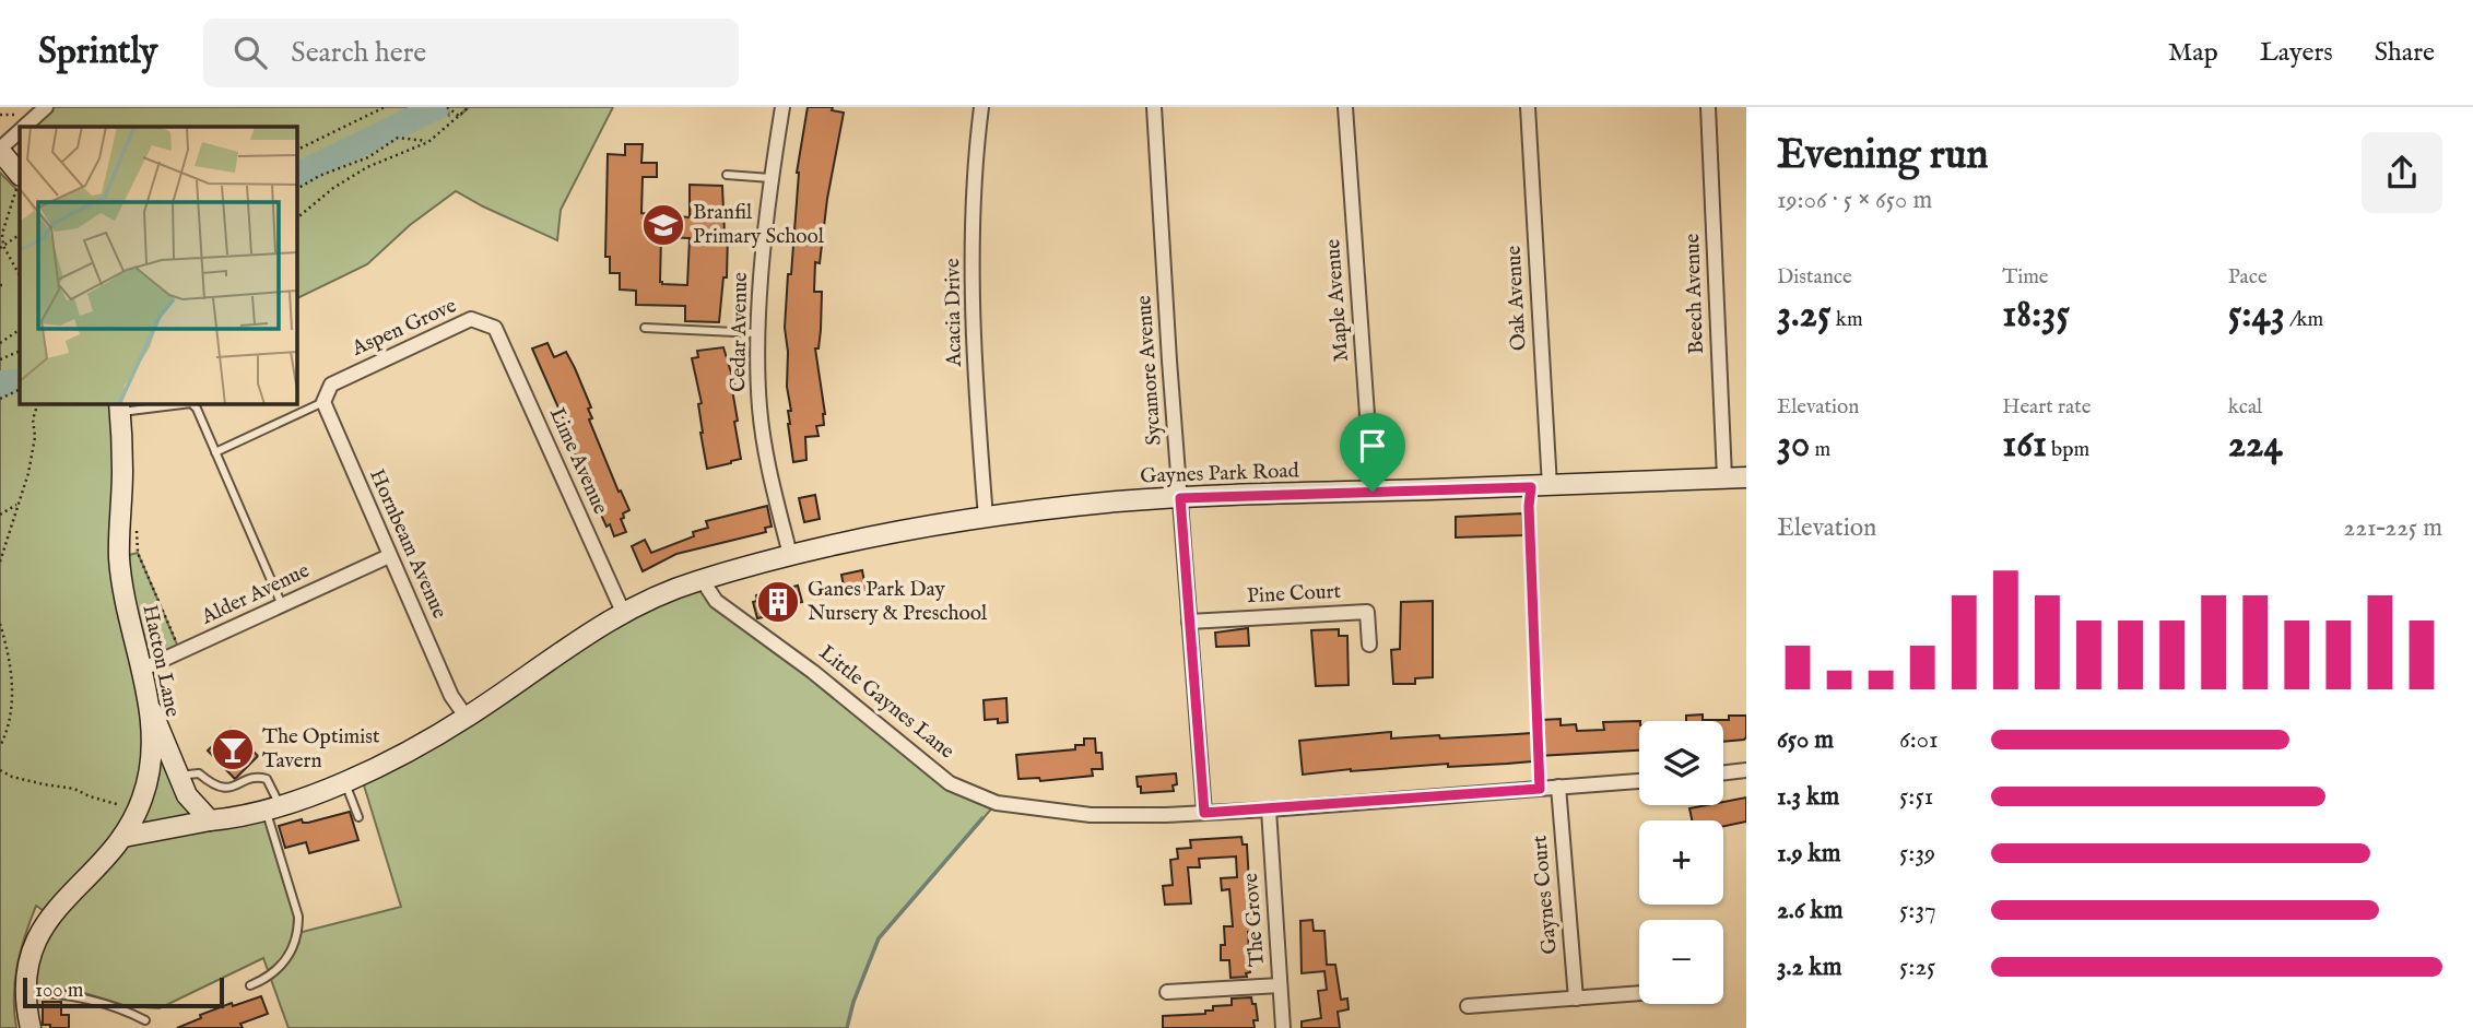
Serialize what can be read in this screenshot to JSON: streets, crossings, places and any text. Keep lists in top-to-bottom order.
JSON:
{
  "streets": {
    "street": [
      "Beech Avenue",
      "Oak Avenue",
      "Maple Avenue",
      "Acacia Drive",
      "Aspen Grove",
      "Cedar Avenue",
      "Sycamore Avenue",
      "Lime Avenue",
      "Gaynes Park Road",
      "Hornbeam Avenue",
      "Alder Avenue",
      "Pine Court",
      "Hacton Lane",
      "Little Gaynes Lane",
      "Gaynes Court",
      "The Grove"
    ]
  },
  "crossings": [
    ["Beech Avenue", "Gaynes Park Road"],
    ["Oak Avenue", "Gaynes Park Road"],
    ["Maple Avenue", "Gaynes Park Road"],
    ["Acacia Drive", "Gaynes Park Road"],
    ["Aspen Grove", "Lime Avenue"],
    ["Aspen Grove", "Hornbeam Avenue"],
    ["Cedar Avenue", "Gaynes Park Road"],
    ["Sycamore Avenue", "Gaynes Park Road"],
    ["Sycamore Avenue", "Pine Court"],
    ["Sycamore Avenue", "Little Gaynes Lane"],
    ["Gaynes Park Road", "Little Gaynes Lane"],
    ["Hornbeam Avenue", "Alder Avenue"],
    ["Alder Avenue", "Hacton Lane"],
    ["Little Gaynes Lane", "Gaynes Court"],
    ["Little Gaynes Lane", "The Grove"]
  ],
  "places": {
    "school or university": ["Branfil Primary School"],
    "building": ["Ganes Park Day Nursery & Preschool"],
    "bar": ["The Optimist Tavern"]
  },
  "scale_bar": "100 m",
  "page": {
    "header": "Sprintly",
    "search": "Search here",
    "nav": ["Map", "Layers", "Share"],
    "heading": ["Evening run", "19:06 · 5 × 650 m"],
    "stats": [
      ["Distance", "3.25 km"],
      ["Time", "18:35"],
      ["Pace", "5:43 /km"],
      ["Elevation", "30 m"],
      ["Heart rate", "161 bpm"],
      ["kcal", "224"]
    ],
    "chart": ["Elevation", "221–225 m"],
    "list": [
      {
        "name": "650 m",
        "note": "6:01"
      },
      {
        "name": "1.3 km",
        "note": "5:51"
      },
      {
        "name": "1.9 km",
        "note": "5:39"
      },
      {
        "name": "2.6 km",
        "note": "5:37"
      },
      {
        "name": "3.2 km",
        "note": "5:25"
      }
    ],
    "map_buttons": ["+", "−"],
    "scale": "100 m"
  }
}
